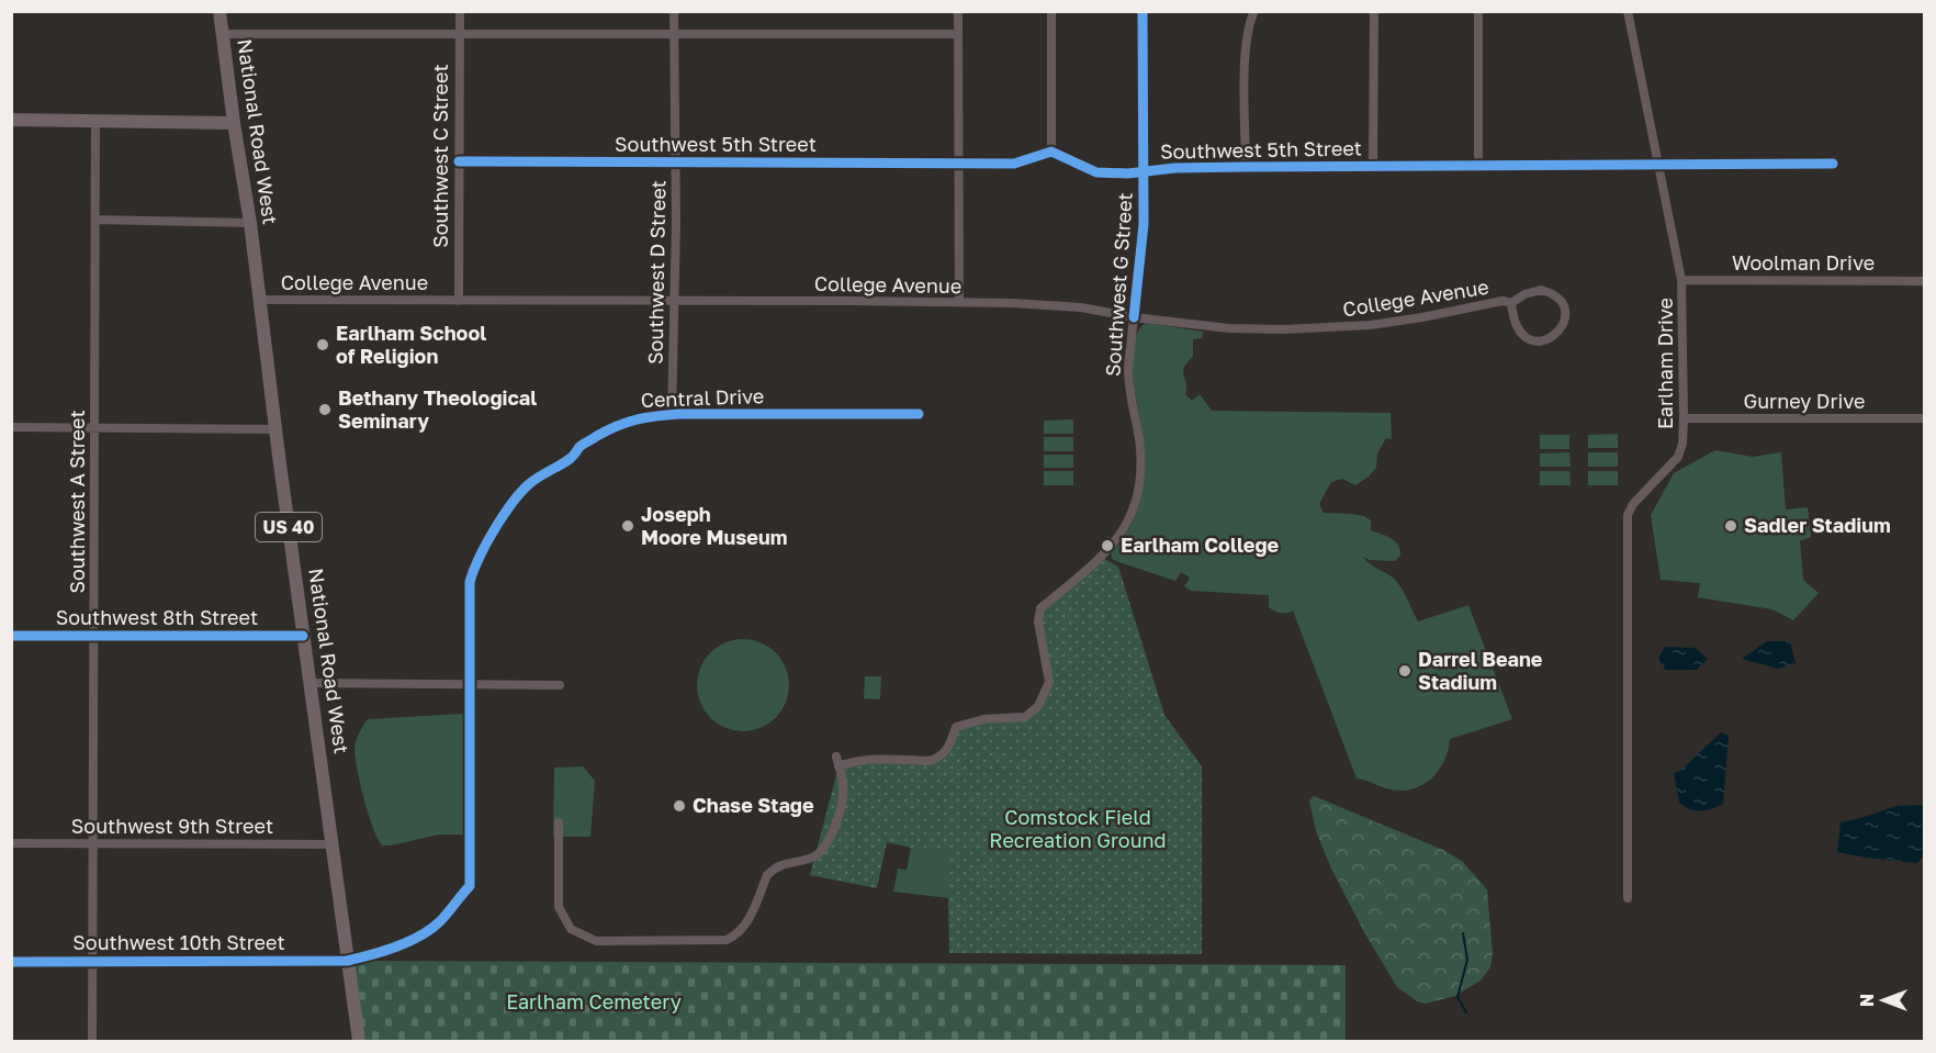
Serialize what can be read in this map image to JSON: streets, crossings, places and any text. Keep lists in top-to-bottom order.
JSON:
{
  "streets": {
    "main road": ["National Road West", "US 40"],
    "street": [
      "Southwest 5th Street",
      "Southwest C Street",
      "Woolman Drive",
      "Southwest D Street",
      "College Avenue",
      "Southwest G Street",
      "Earlham Drive",
      "Central Drive",
      "Gurney Drive",
      "Southwest A Street",
      "Southwest 8th Street",
      "Southwest 9th Street",
      "Southwest 10th Street"
    ]
  },
  "crossings": [
    ["National Road West", "College Avenue"],
    ["National Road West", "Central Drive"],
    ["National Road West", "Southwest 8th Street"],
    ["National Road West", "Southwest 9th Street"],
    ["National Road West", "Southwest 10th Street"],
    ["Southwest 5th Street", "Southwest C Street"],
    ["Southwest 5th Street", "Southwest D Street"],
    ["Southwest 5th Street", "Southwest G Street"],
    ["Southwest 5th Street", "Earlham Drive"],
    ["Southwest C Street", "College Avenue"],
    ["Woolman Drive", "Earlham Drive"],
    ["Southwest D Street", "College Avenue"],
    ["Southwest D Street", "Central Drive"],
    ["College Avenue", "Southwest G Street"],
    ["Earlham Drive", "Gurney Drive"],
    ["Central Drive", "Southwest 10th Street"],
    ["Southwest A Street", "Southwest 8th Street"],
    ["Southwest A Street", "Southwest 9th Street"],
    ["Southwest A Street", "Southwest 10th Street"]
  ],
  "parks": ["Comstock Field Recreation Ground", "Earlham Cemetery"],
  "places": [
    "Earlham School of Religion",
    "Bethany Theological Seminary",
    "Joseph Moore Museum",
    "Sadler Stadium",
    "Earlham College",
    "Darrel Beane Stadium",
    "Chase Stage"
  ],
  "north": "left"
}
